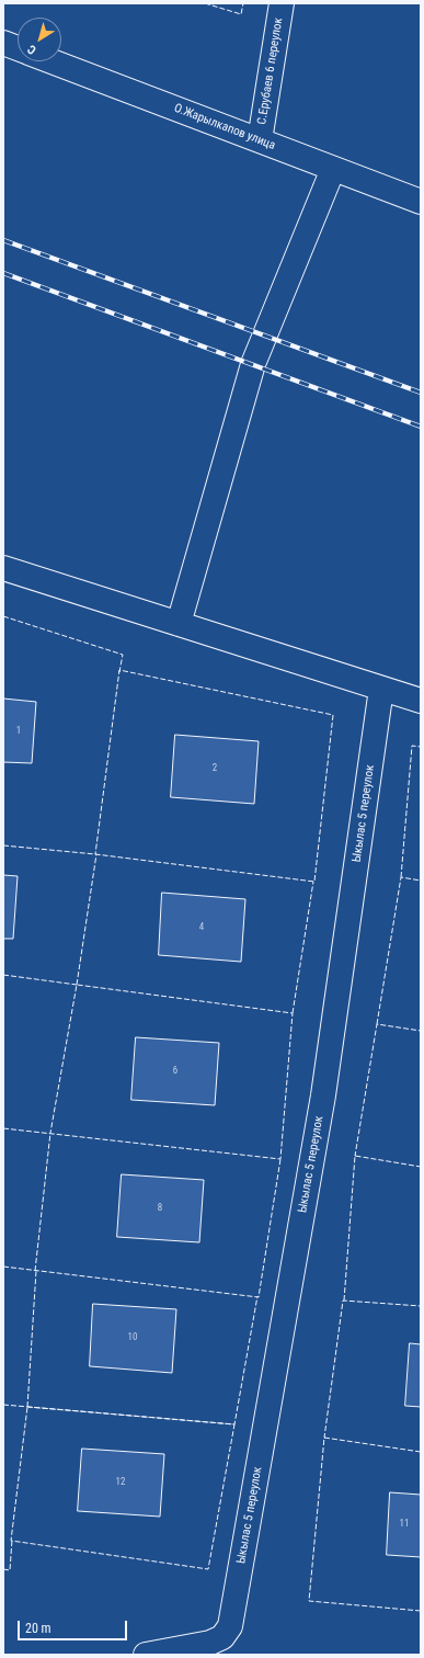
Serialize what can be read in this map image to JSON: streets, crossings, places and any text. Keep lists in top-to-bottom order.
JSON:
{
  "streets": {
    "street": ["С.Ерубаев 6 переулок", "О.Жарылкапов улица", "Ыкылас 5 переулок"]
  },
  "crossings": [
    ["С.Ерубаев 6 переулок", "О.Жарылкапов улица"]
  ],
  "house_numbers": [
    "1",
    "2",
    "4",
    "6",
    "8",
    "10",
    "12",
    "11"
  ],
  "scale_bar": "20 m",
  "north": "bottom left"
}
